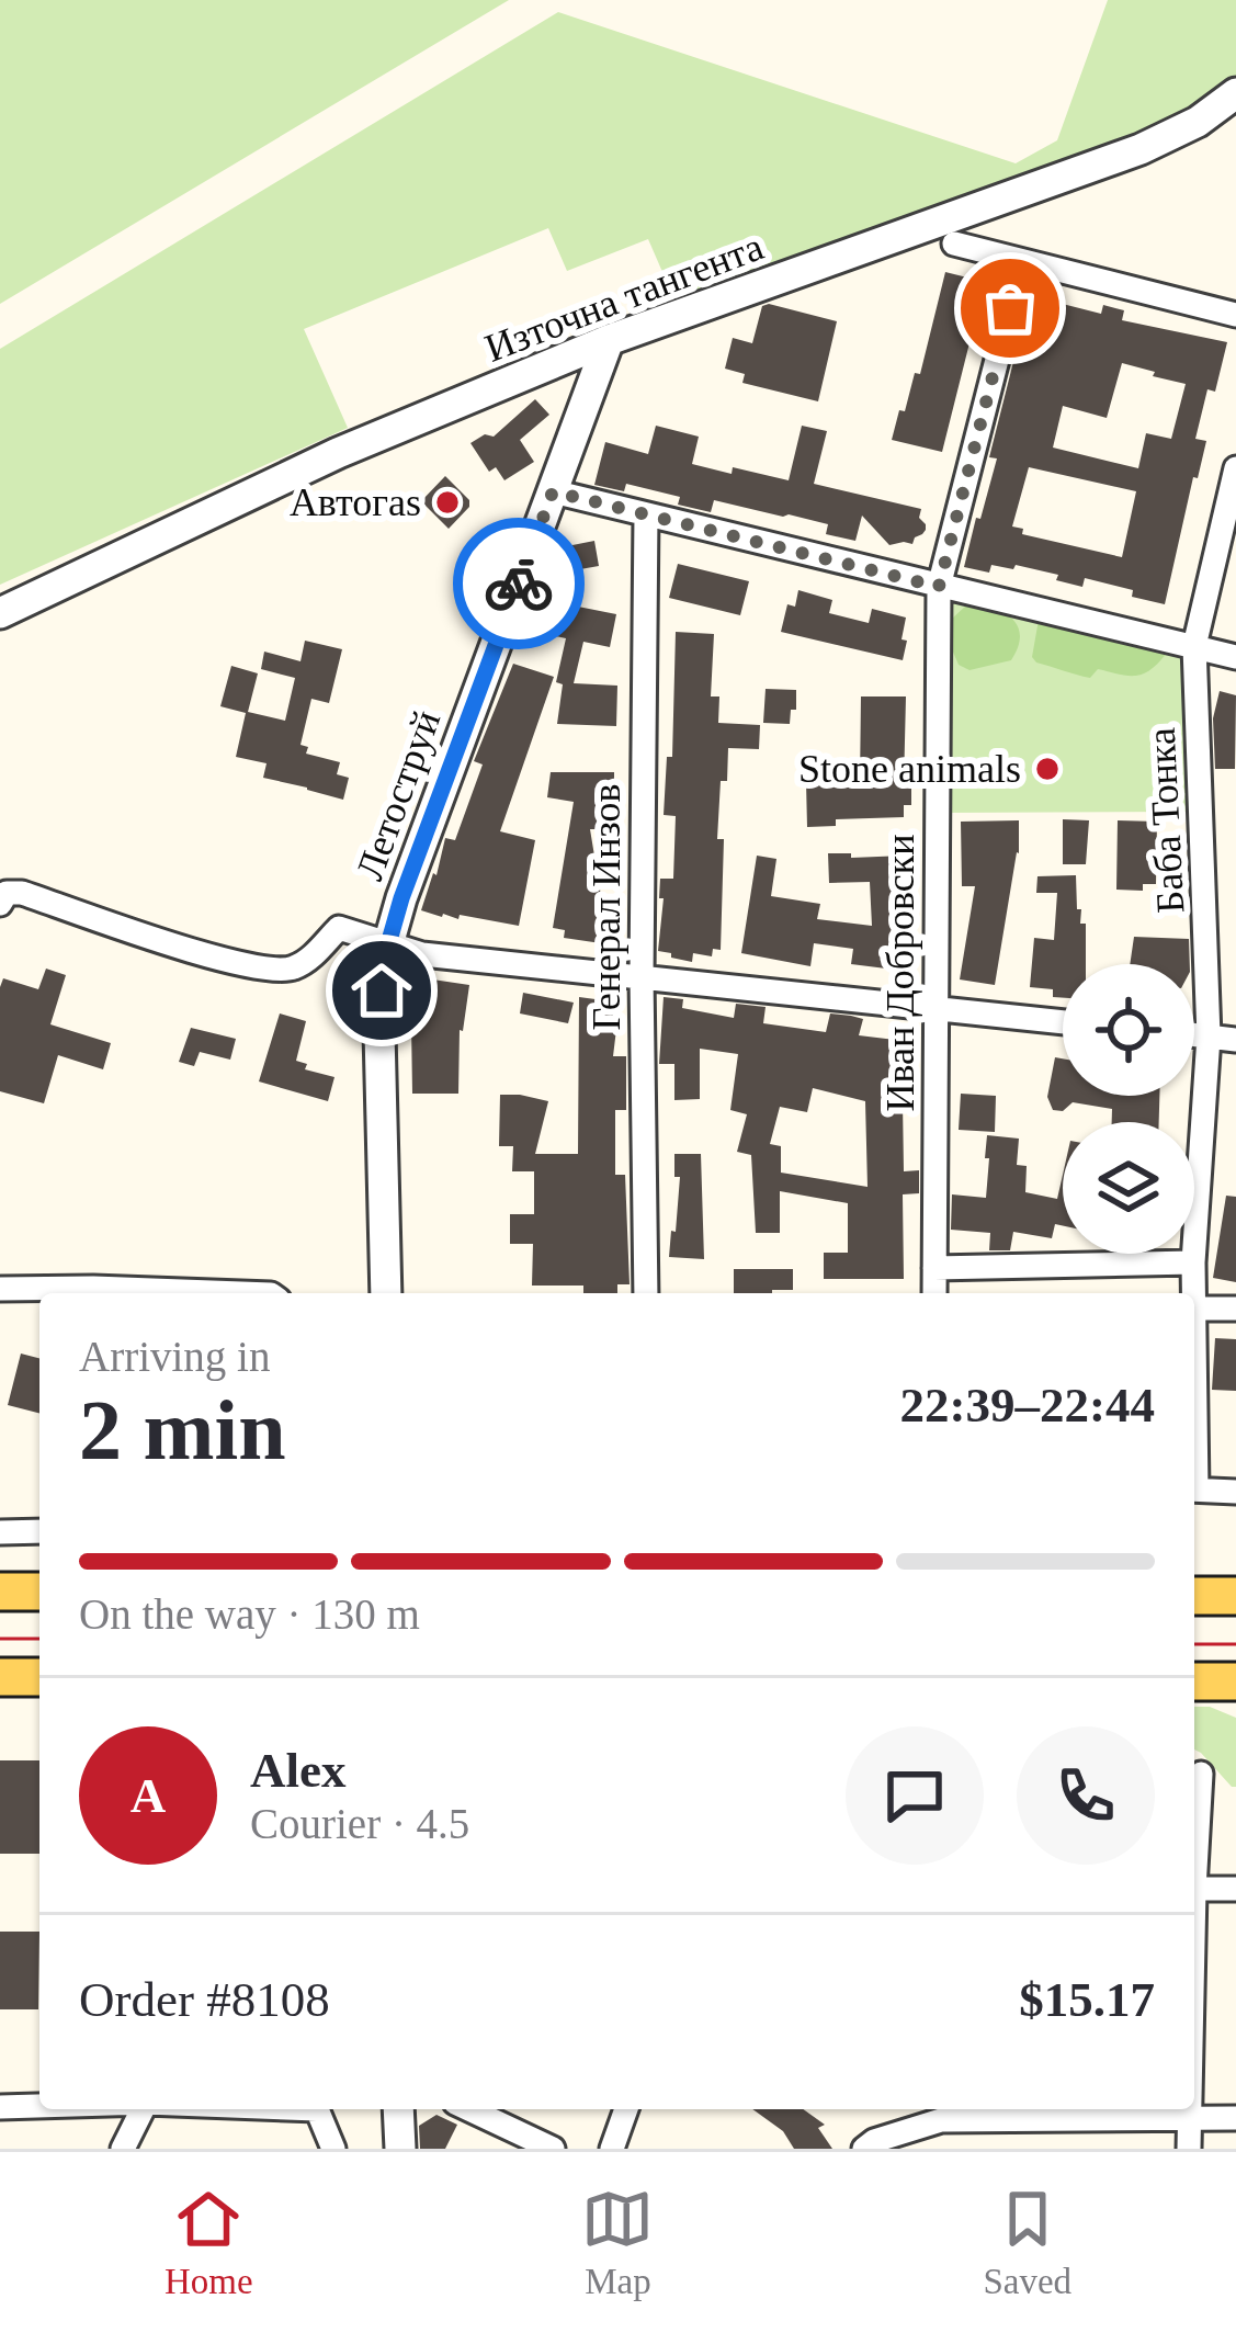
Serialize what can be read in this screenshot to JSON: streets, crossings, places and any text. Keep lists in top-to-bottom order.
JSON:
{
  "streets": {
    "street": [
      "Източна тангента",
      "Летоструй",
      "Баба Тонка",
      "Генерал Инзов",
      "Иван Добровски"
    ]
  },
  "crossings": [
    ["Източна тангента", "Летоструй"]
  ],
  "places": ["Автогаѕ", "Stone animals"],
  "page": {
    "heading": ["2 min", "Arriving in", "22:39–22:44"],
    "panel": [
      "Alex",
      "Courier · 4.5",
      "Order #8108",
      "$15.17"
    ],
    "bar": "On the way · 130 m",
    "round": "A",
    "tabs": ["Home", "Map", "Saved"]
  }
}
